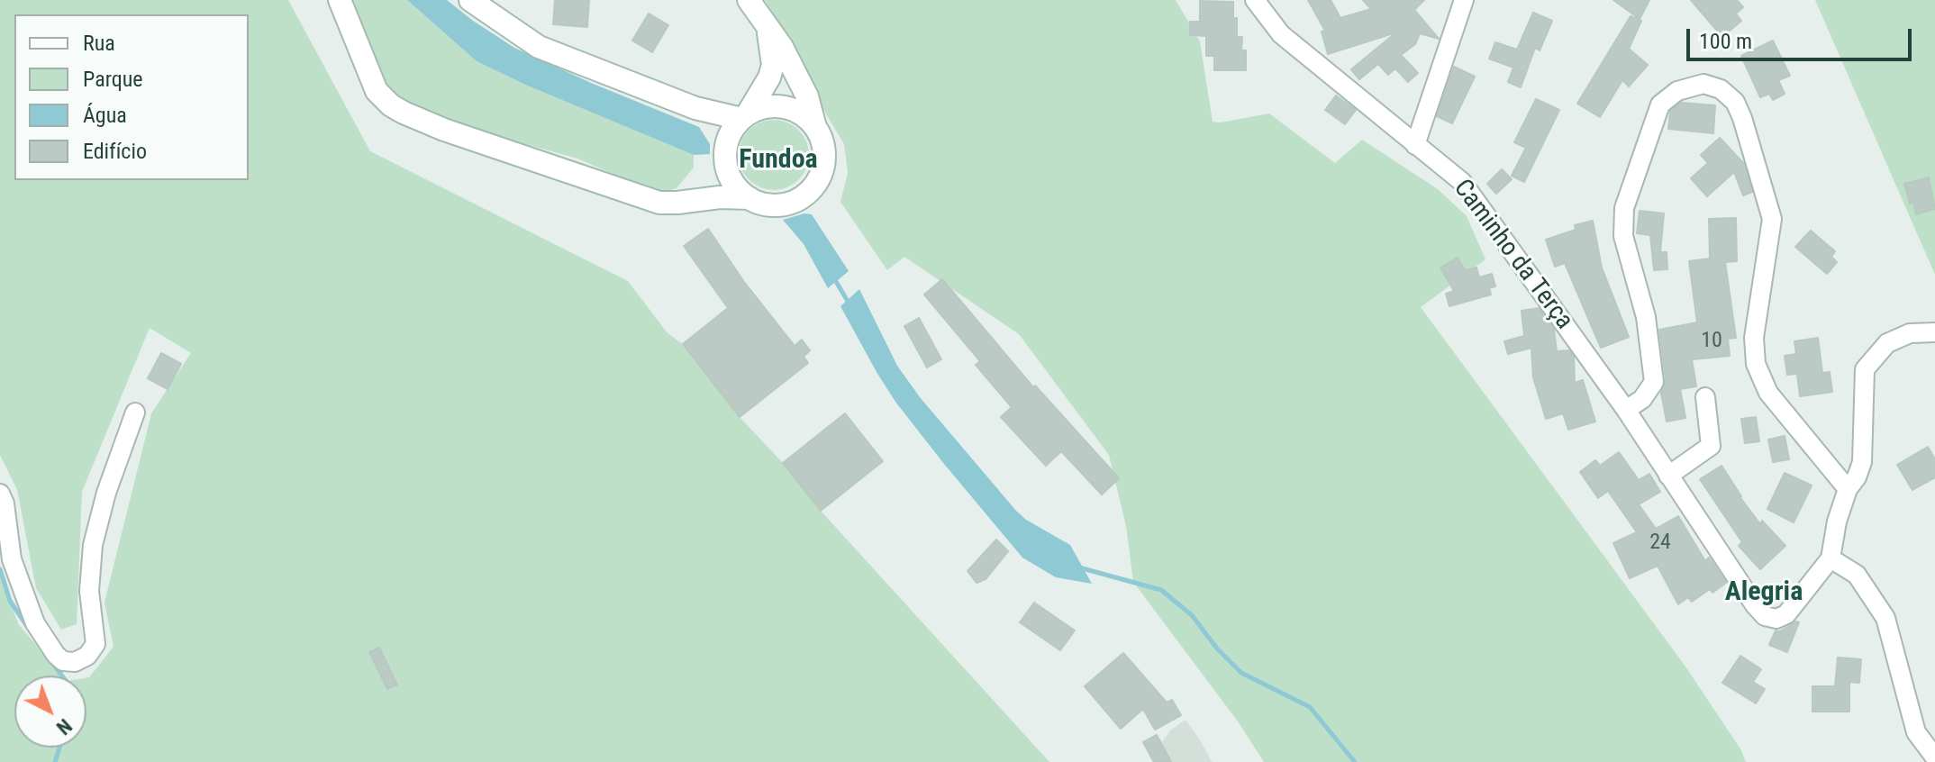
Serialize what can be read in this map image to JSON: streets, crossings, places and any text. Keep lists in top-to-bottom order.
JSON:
{
  "streets": {
    "street": ["Caminho da Terça"]
  },
  "districts": ["Fundoa", "Alegria"],
  "house_numbers": ["10", "24"],
  "legend": [
    "Rua",
    "Parque",
    "Água",
    "Edifício"
  ],
  "scale_bar": "100 m",
  "north": "bottom right"
}
